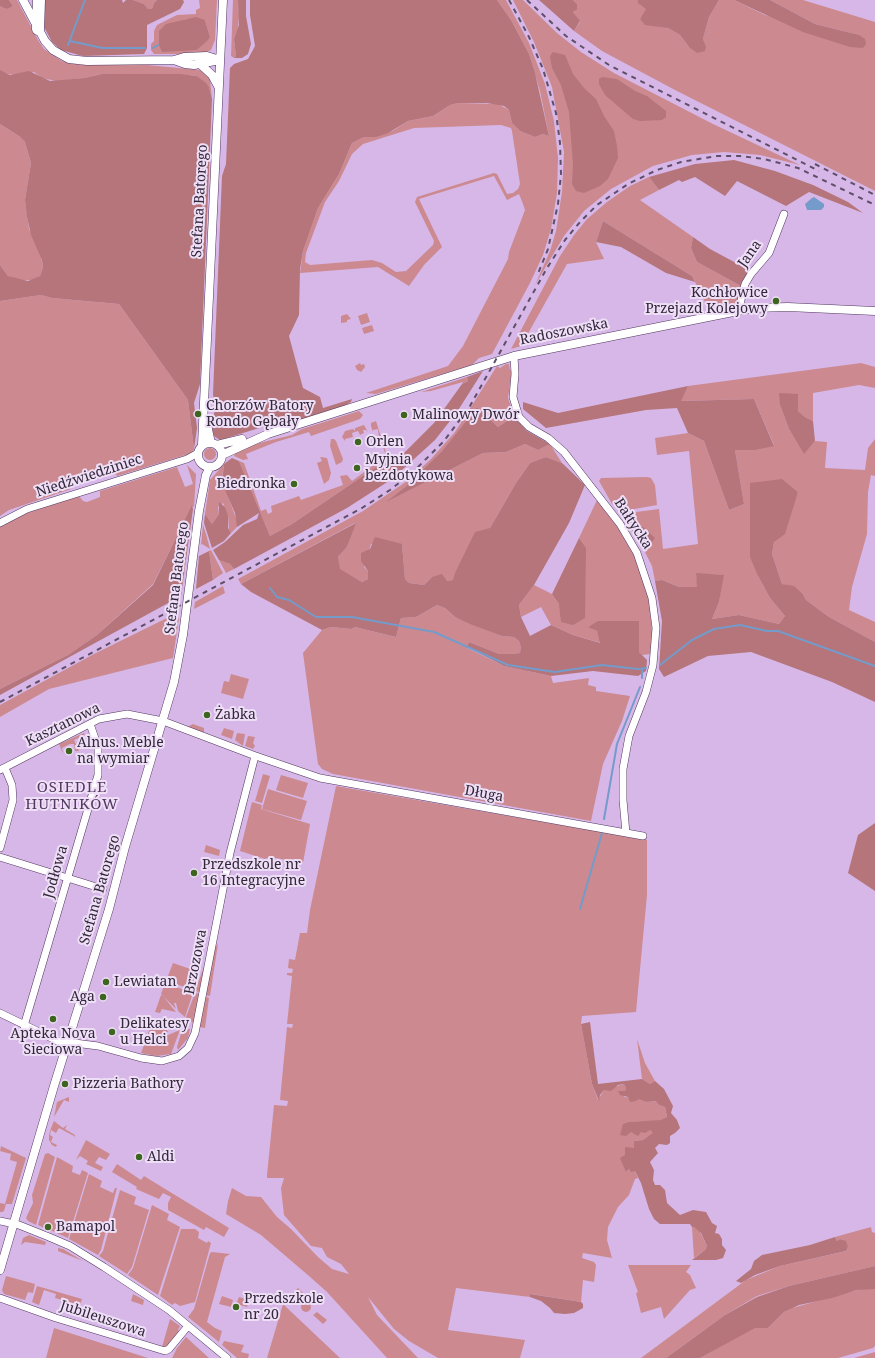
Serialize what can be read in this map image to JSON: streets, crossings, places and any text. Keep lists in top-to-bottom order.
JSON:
{
  "streets": {
    "street": [
      "Stefana Batorego",
      "Jana",
      "Radoszowska",
      "Niedźwiedziniec",
      "Bałtycka",
      "Kasztanowa",
      "Długa",
      "Jodłowa",
      "Brzozowa",
      "Jubileuszowa"
    ]
  },
  "crossings": [
    ["Stefana Batorego", "Radoszowska"],
    ["Stefana Batorego", "Niedźwiedziniec"],
    ["Stefana Batorego", "Kasztanowa"],
    ["Stefana Batorego", "Brzozowa"],
    ["Jana", "Radoszowska"],
    ["Radoszowska", "Niedźwiedziniec"],
    ["Radoszowska", "Bałtycka"],
    ["Bałtycka", "Długa"],
    ["Kasztanowa", "Jodłowa"],
    ["Długa", "Brzozowa"],
    ["Jodłowa", "Brzozowa"]
  ],
  "districts": ["OSIEDLE HUTNIKÓW"],
  "places": [
    "Kochłowice Przejazd Kolejowy",
    "Chorzów Batory Rondo Gębały",
    "Malinowy Dwór",
    "Orlen",
    "Myjnia bezdotykowa",
    "Biedronka",
    "Żabka",
    "Alnus. Meble na wymiar",
    "Przedszkole nr 16 Integracyjne",
    "Lewiatan",
    "Aga",
    "Apteka Nova Sieciowa",
    "Delikatesy u Helci",
    "Pizzeria Bathory",
    "Aldi",
    "Bamapol",
    "Przedszkole nr 20"
  ]
}
